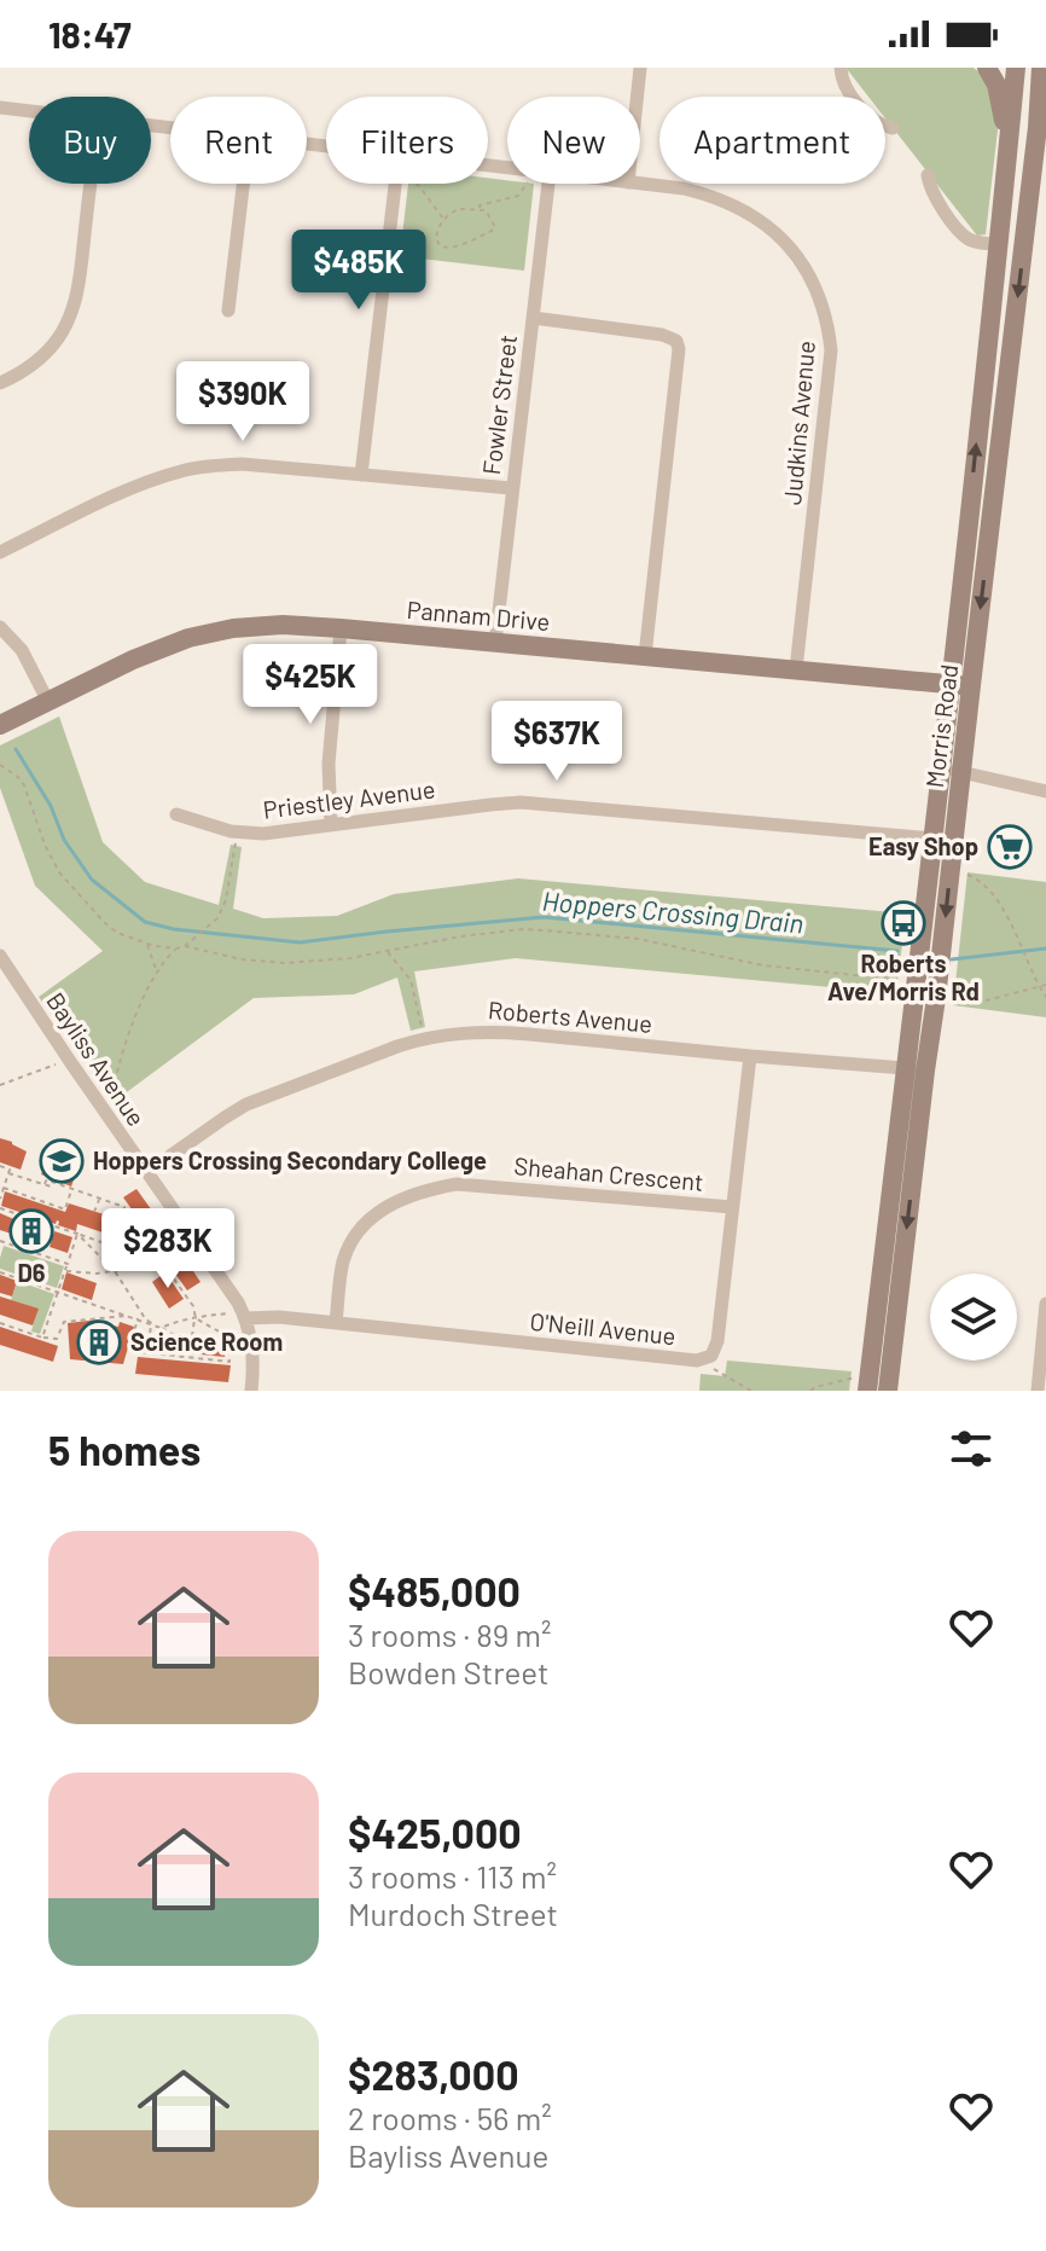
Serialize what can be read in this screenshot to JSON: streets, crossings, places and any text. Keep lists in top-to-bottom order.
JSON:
{
  "streets": {
    "street": [
      "Fowler Street",
      "Judkins Avenue",
      "Pannam Drive",
      "Morris Road",
      "Priestley Avenue",
      "Roberts Avenue",
      "Bayliss Avenue",
      "Sheahan Crescent",
      "O'Neill Avenue"
    ]
  },
  "crossings": [
    ["Fowler Street", "Pannam Drive"],
    ["Judkins Avenue", "Pannam Drive"],
    ["Pannam Drive", "Morris Road"],
    ["Morris Road", "Priestley Avenue"],
    ["Morris Road", "Roberts Avenue"],
    ["Roberts Avenue", "Bayliss Avenue"],
    ["Roberts Avenue", "O'Neill Avenue"],
    ["Bayliss Avenue", "O'Neill Avenue"],
    ["Sheahan Crescent", "O'Neill Avenue"]
  ],
  "water": ["Hoppers Crossing Drain"],
  "places": {
    "supermarket": ["Easy Shop"],
    "bus stop": ["Roberts Ave/Morris Rd"],
    "school or university": ["Hoppers Crossing Secondary College"],
    "building": ["D6", "Science Room"]
  },
  "page": {
    "status": "18:47",
    "chip": [
      "Buy",
      "Rent",
      "Filters",
      "New",
      "Apartment"
    ],
    "price": [
      "$485K",
      "$390K",
      "$425K",
      "$637K",
      "$283K"
    ],
    "heading": "5 homes",
    "list": [
      {
        "name": "$485,000",
        "note": "3 rooms · 89 m² · Bowden Street"
      },
      {
        "name": "$425,000",
        "note": "3 rooms · 113 m² · Murdoch Street"
      },
      {
        "name": "$283,000",
        "note": "2 rooms · 56 m² · Bayliss Avenue"
      }
    ]
  }
}
